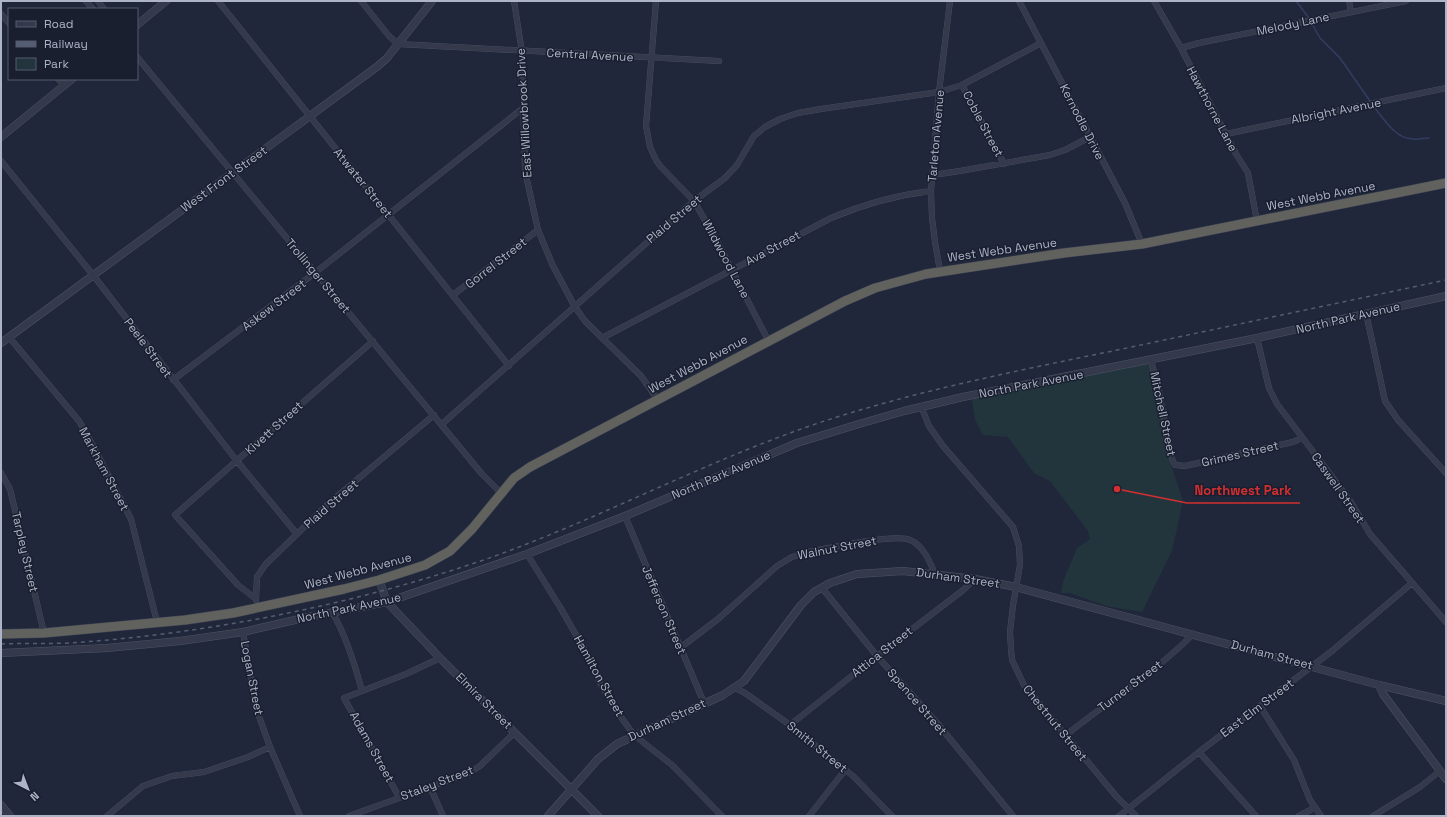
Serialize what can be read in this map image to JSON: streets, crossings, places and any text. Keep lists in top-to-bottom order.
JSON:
{
  "streets": {
    "highway": ["West Webb Avenue"],
    "street": [
      "Melody Lane",
      "Central Avenue",
      "Hawthorne Lane",
      "Albright Avenue",
      "East Willowbrook Drive",
      "Kernodle Drive",
      "Coble Street",
      "Tarleton Avenue",
      "West Front Street",
      "Atwater Street",
      "Plaid Street",
      "Ava Street",
      "Wildwood Lane",
      "Gorrel Street",
      "Trollinger Street",
      "Askew Street",
      "North Park Avenue",
      "Peele Street",
      "Mitchell Street",
      "Kivett Street",
      "Grimes Street",
      "Markham Street",
      "Caswell Street",
      "Walnut Street",
      "Tarpley Street",
      "Durham Street",
      "Jefferson Street",
      "Attica Street",
      "Hamilton Street",
      "Logan Street",
      "Turner Street",
      "Elmira Street",
      "Spence Street",
      "East Elm Street",
      "Chestnut Street",
      "Adams Street",
      "Smith Street",
      "Staley Street"
    ]
  },
  "crossings": [
    ["Melody Lane", "Hawthorne Lane"],
    ["Central Avenue", "East Willowbrook Drive"],
    ["Central Avenue", "West Front Street"],
    ["Central Avenue", "Wildwood Lane"],
    ["Hawthorne Lane", "Albright Avenue"],
    ["Hawthorne Lane", "West Webb Avenue"],
    ["East Willowbrook Drive", "West Webb Avenue"],
    ["East Willowbrook Drive", "Plaid Street"],
    ["East Willowbrook Drive", "Ava Street"],
    ["East Willowbrook Drive", "Gorrel Street"],
    ["East Willowbrook Drive", "Askew Street"],
    ["Kernodle Drive", "West Webb Avenue"],
    ["Kernodle Drive", "Plaid Street"],
    ["Coble Street", "Plaid Street"],
    ["Tarleton Avenue", "West Webb Avenue"],
    ["Tarleton Avenue", "Plaid Street"],
    ["Tarleton Avenue", "Ava Street"],
    ["West Front Street", "Atwater Street"],
    ["West Front Street", "Trollinger Street"],
    ["West Front Street", "Peele Street"],
    ["West Front Street", "Markham Street"],
    ["Atwater Street", "Plaid Street"],
    ["Atwater Street", "Gorrel Street"],
    ["Atwater Street", "Askew Street"],
    ["West Webb Avenue", "Plaid Street"],
    ["West Webb Avenue", "Wildwood Lane"],
    ["West Webb Avenue", "Trollinger Street"],
    ["West Webb Avenue", "Markham Street"],
    ["West Webb Avenue", "Tarpley Street"],
    ["West Webb Avenue", "Elmira Street"],
    ["Plaid Street", "Wildwood Lane"],
    ["Plaid Street", "Trollinger Street"],
    ["Plaid Street", "Peele Street"],
    ["Plaid Street", "Kivett Street"],
    ["Ava Street", "Wildwood Lane"],
    ["Trollinger Street", "Askew Street"],
    ["Trollinger Street", "Kivett Street"],
    ["Askew Street", "Peele Street"],
    ["North Park Avenue", "Mitchell Street"],
    ["North Park Avenue", "Caswell Street"],
    ["North Park Avenue", "Jefferson Street"],
    ["North Park Avenue", "Hamilton Street"],
    ["North Park Avenue", "Logan Street"],
    ["North Park Avenue", "Elmira Street"],
    ["North Park Avenue", "Chestnut Street"],
    ["Peele Street", "Kivett Street"],
    ["Mitchell Street", "Grimes Street"],
    ["Grimes Street", "Caswell Street"],
    ["Caswell Street", "East Elm Street"],
    ["Walnut Street", "Durham Street"],
    ["Walnut Street", "Jefferson Street"],
    ["Durham Street", "Jefferson Street"],
    ["Durham Street", "Attica Street"],
    ["Durham Street", "Hamilton Street"],
    ["Durham Street", "Turner Street"],
    ["Durham Street", "Elmira Street"],
    ["Durham Street", "Spence Street"],
    ["Durham Street", "East Elm Street"],
    ["Durham Street", "Chestnut Street"],
    ["Durham Street", "Smith Street"],
    ["Attica Street", "Spence Street"],
    ["Attica Street", "Smith Street"],
    ["Turner Street", "Chestnut Street"],
    ["Elmira Street", "Staley Street"],
    ["East Elm Street", "Chestnut Street"],
    ["Adams Street", "Staley Street"]
  ],
  "places": ["Northwest Park"],
  "legend": ["Road", "Railway", "Park"],
  "north": "bottom right"
}
